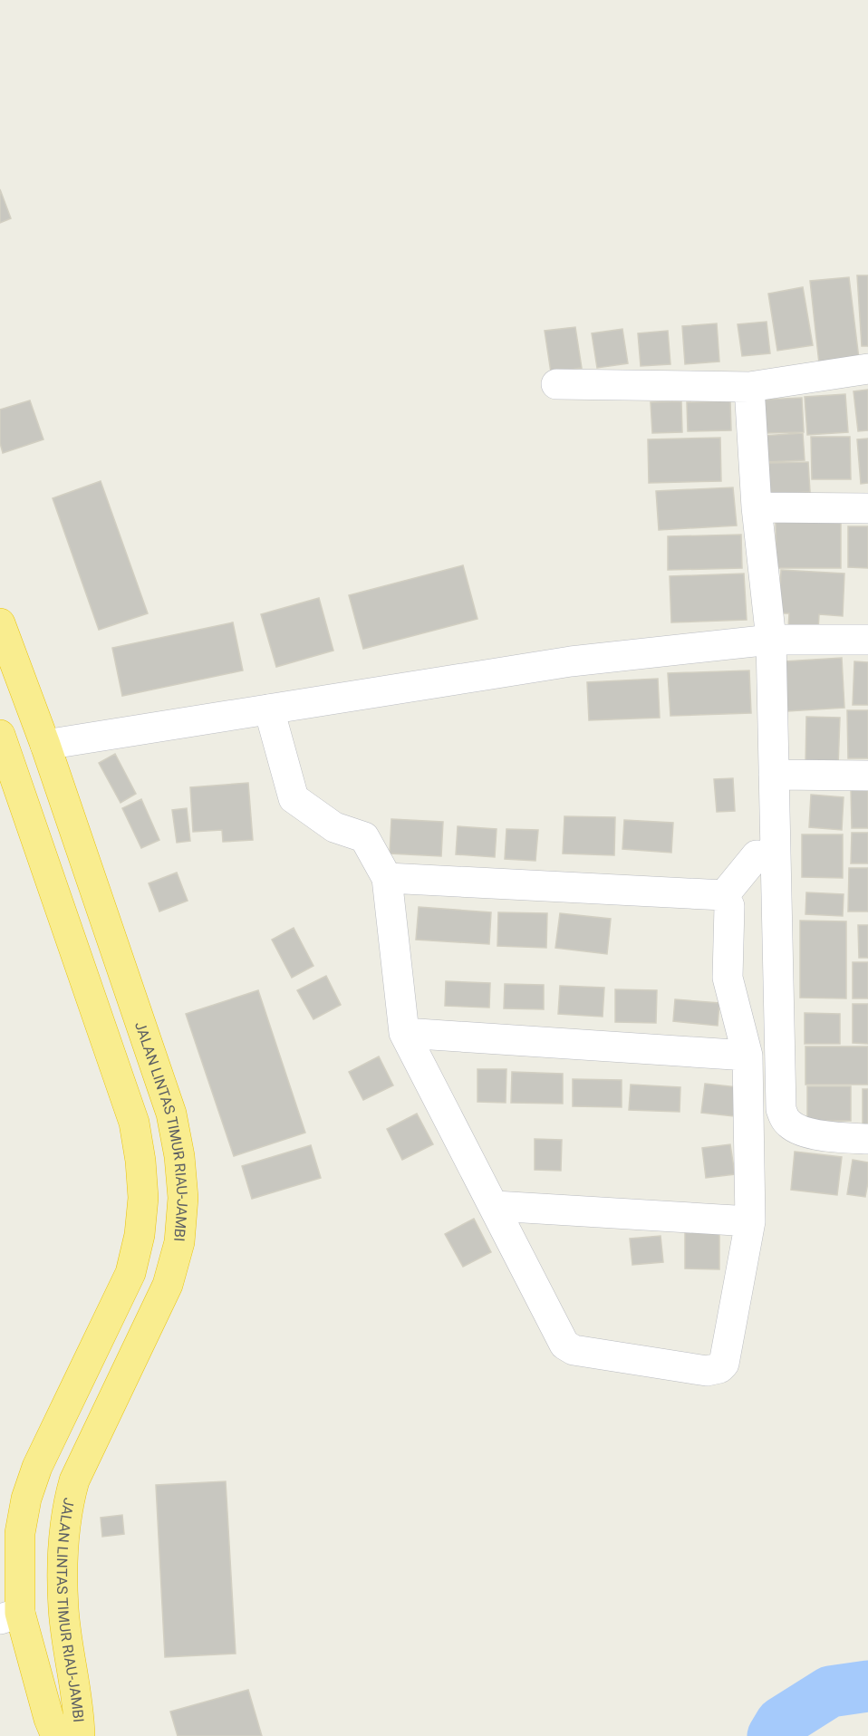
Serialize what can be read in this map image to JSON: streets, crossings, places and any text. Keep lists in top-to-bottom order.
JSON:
{
  "streets": {
    "highway": ["JALAN LINTAS TIMUR RIAU-JAMBI"]
  }
}
